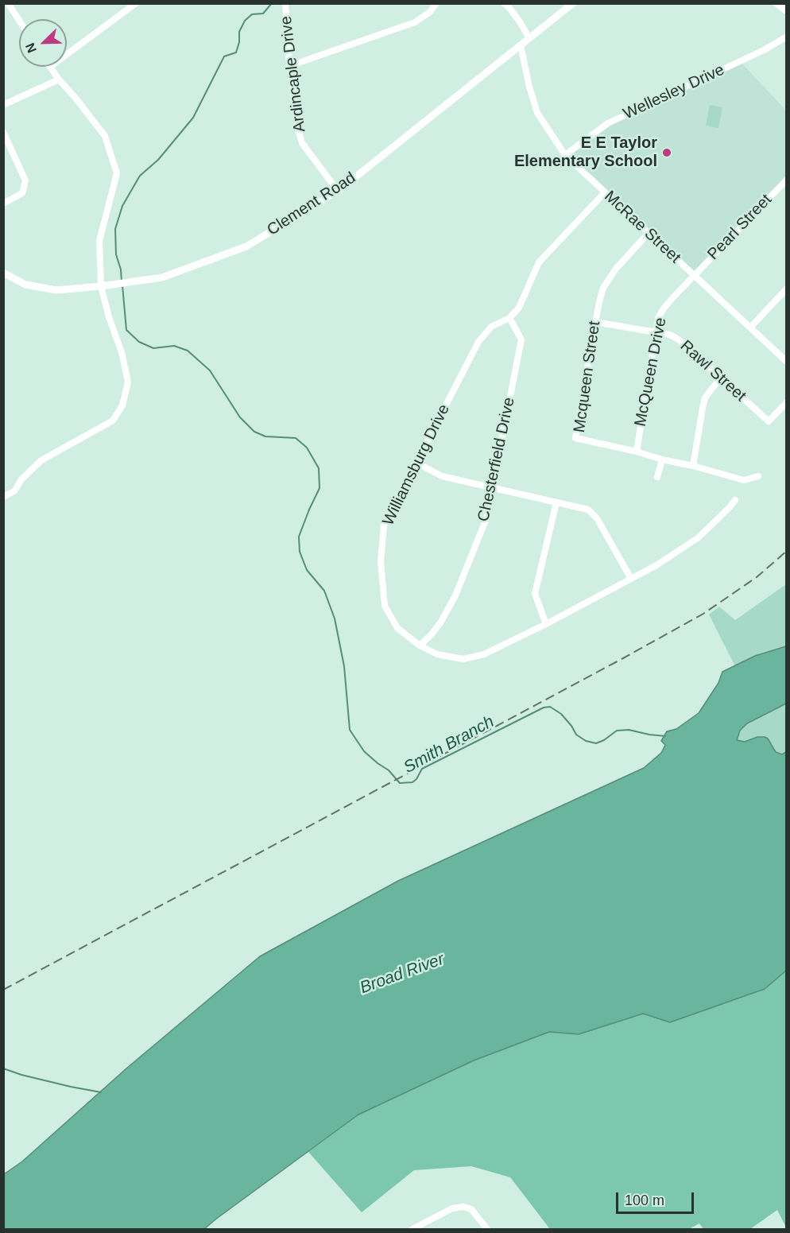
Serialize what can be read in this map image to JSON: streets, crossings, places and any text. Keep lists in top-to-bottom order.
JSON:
{
  "streets": {
    "street": [
      "Ardincaple Drive",
      "Wellesley Drive",
      "Clement Road",
      "McRae Street",
      "Pearl Street",
      "Rawl Street",
      "McQueen Drive",
      "Mcqueen Street",
      "Chesterfield Drive",
      "Williamsburg Drive"
    ]
  },
  "crossings": [
    ["Ardincaple Drive", "Clement Road"],
    ["Wellesley Drive", "McRae Street"],
    ["Clement Road", "McRae Street"],
    ["McRae Street", "Pearl Street"],
    ["McRae Street", "McQueen Drive"],
    ["McRae Street", "Mcqueen Street"],
    ["McRae Street", "Williamsburg Drive"],
    ["Pearl Street", "McQueen Drive"],
    ["Rawl Street", "McQueen Drive"],
    ["Rawl Street", "Mcqueen Street"],
    ["McQueen Drive", "Mcqueen Street"],
    ["Chesterfield Drive", "Williamsburg Drive"]
  ],
  "water": ["Smith Branch", "Broad River"],
  "places": ["E E Taylor Elementary School"],
  "scale_bar": "100 m",
  "north": "bottom left"
}
